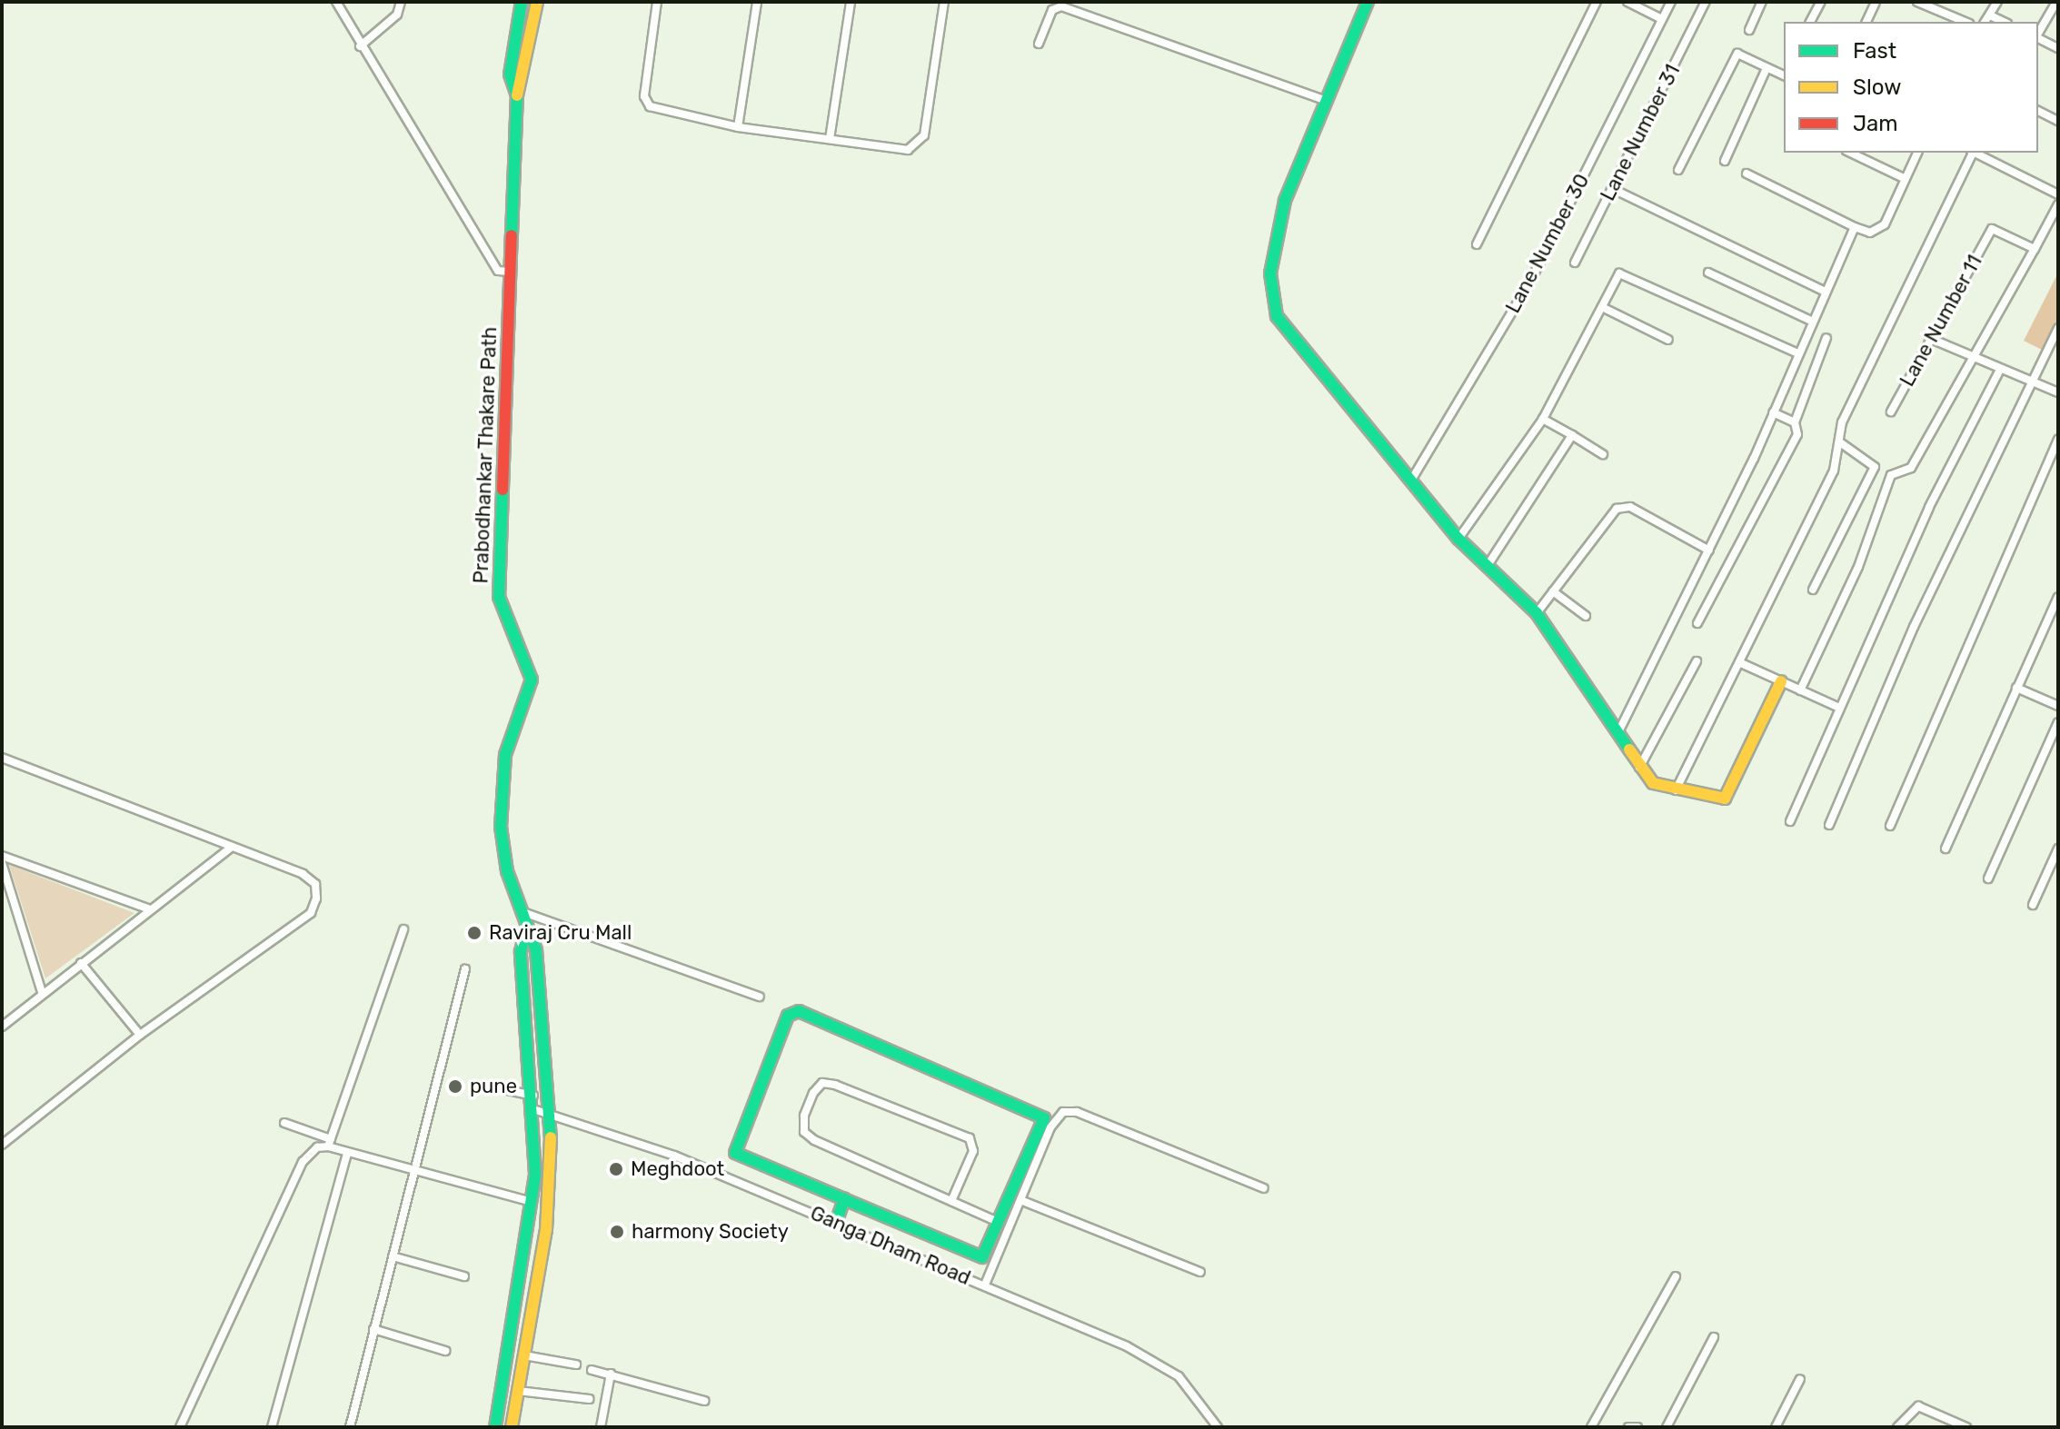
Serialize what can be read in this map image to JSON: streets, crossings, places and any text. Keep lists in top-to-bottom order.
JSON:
{
  "streets": {
    "main road": ["Prabodhankar Thakare Path"],
    "street": [
      "Lane Number 31",
      "Lane Number 30",
      "Lane Number 11",
      "Ganga Dham Road"
    ]
  },
  "crossings": [
    ["Prabodhankar Thakare Path", "Ganga Dham Road"]
  ],
  "places": [
    "Raviraj Cru Mall",
    "pune",
    "Meghdoot",
    "harmony Society"
  ],
  "legend": ["Fast", "Slow", "Jam"]
}
